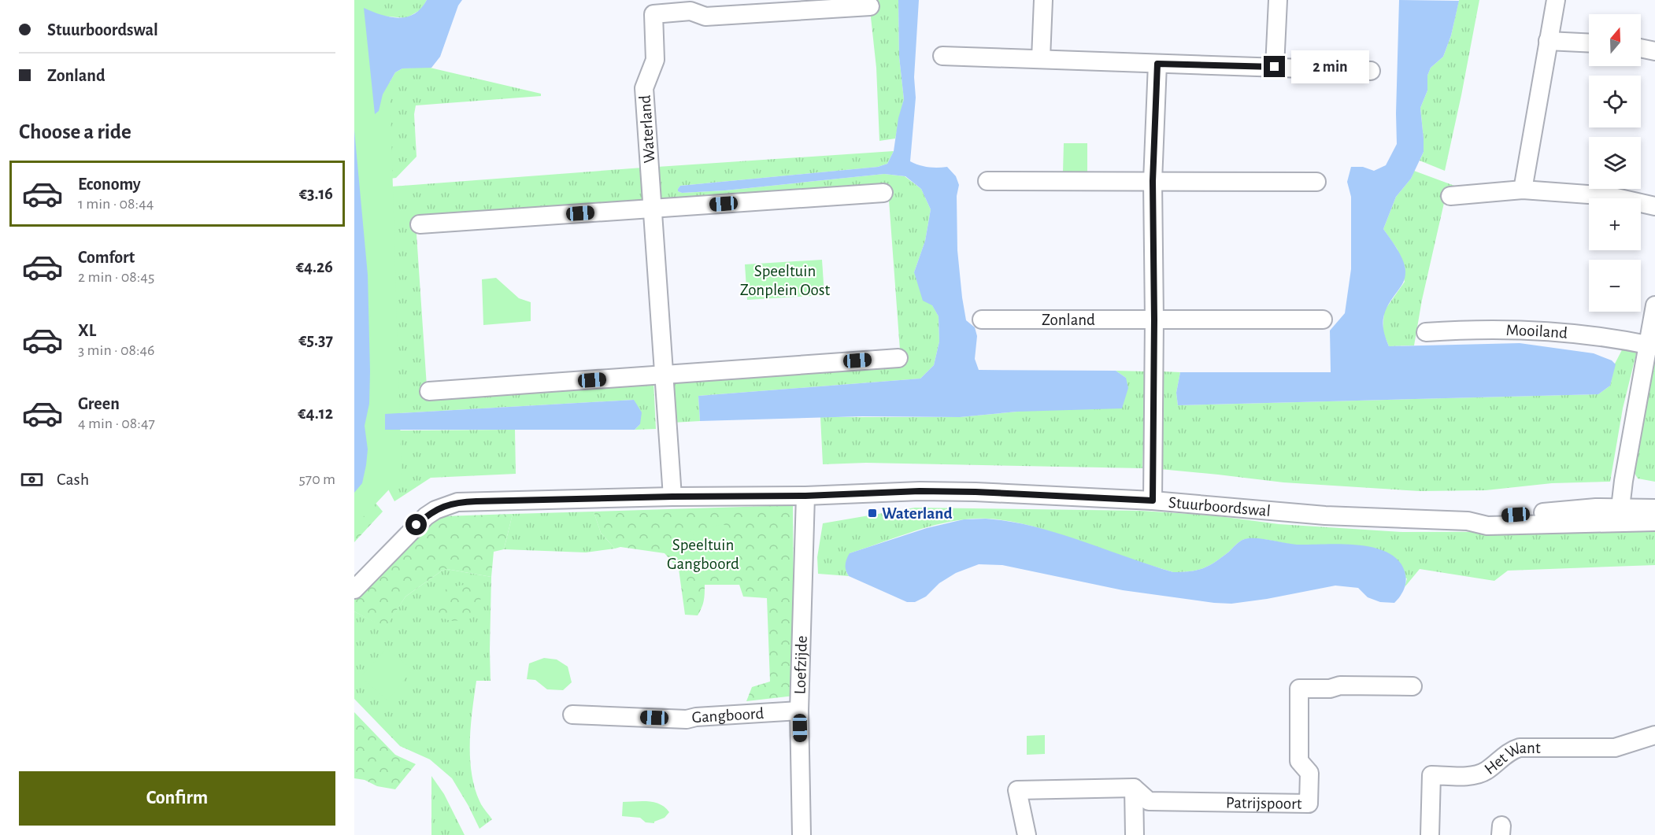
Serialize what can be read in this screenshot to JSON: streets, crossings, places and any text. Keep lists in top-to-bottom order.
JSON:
{
  "streets": {
    "street": [
      "Waterland",
      "Zonland",
      "Mooiland",
      "Stuurboordswal",
      "Loefzijde",
      "Gangboord",
      "Het Want",
      "Patrijspoort"
    ]
  },
  "crossings": [
    ["Waterland", "Stuurboordswal"],
    ["Stuurboordswal", "Loefzijde"],
    ["Loefzijde", "Gangboord"]
  ],
  "parks": ["Speeltuin Zonplein Oost", "Speeltuin Gangboord"],
  "places": {
    "transit": ["Waterland"]
  },
  "north": "top",
  "page": {
    "banner": ["Stuurboordswal", "Zonland"],
    "map_buttons": ["+", "−"],
    "bubble": "2 min",
    "heading": "Choose a ride",
    "list": [
      {
        "name": "Economy",
        "note": "1 min · 08:44",
        "value": "€3.16"
      },
      {
        "name": "Comfort",
        "note": "2 min · 08:45",
        "value": "€4.26"
      },
      {
        "name": "XL",
        "note": "3 min · 08:46",
        "value": "€5.37"
      },
      {
        "name": "Green",
        "note": "4 min · 08:47",
        "value": "€4.12"
      }
    ],
    "pay": ["Cash", "570 m"],
    "buttons": "Confirm"
  }
}
